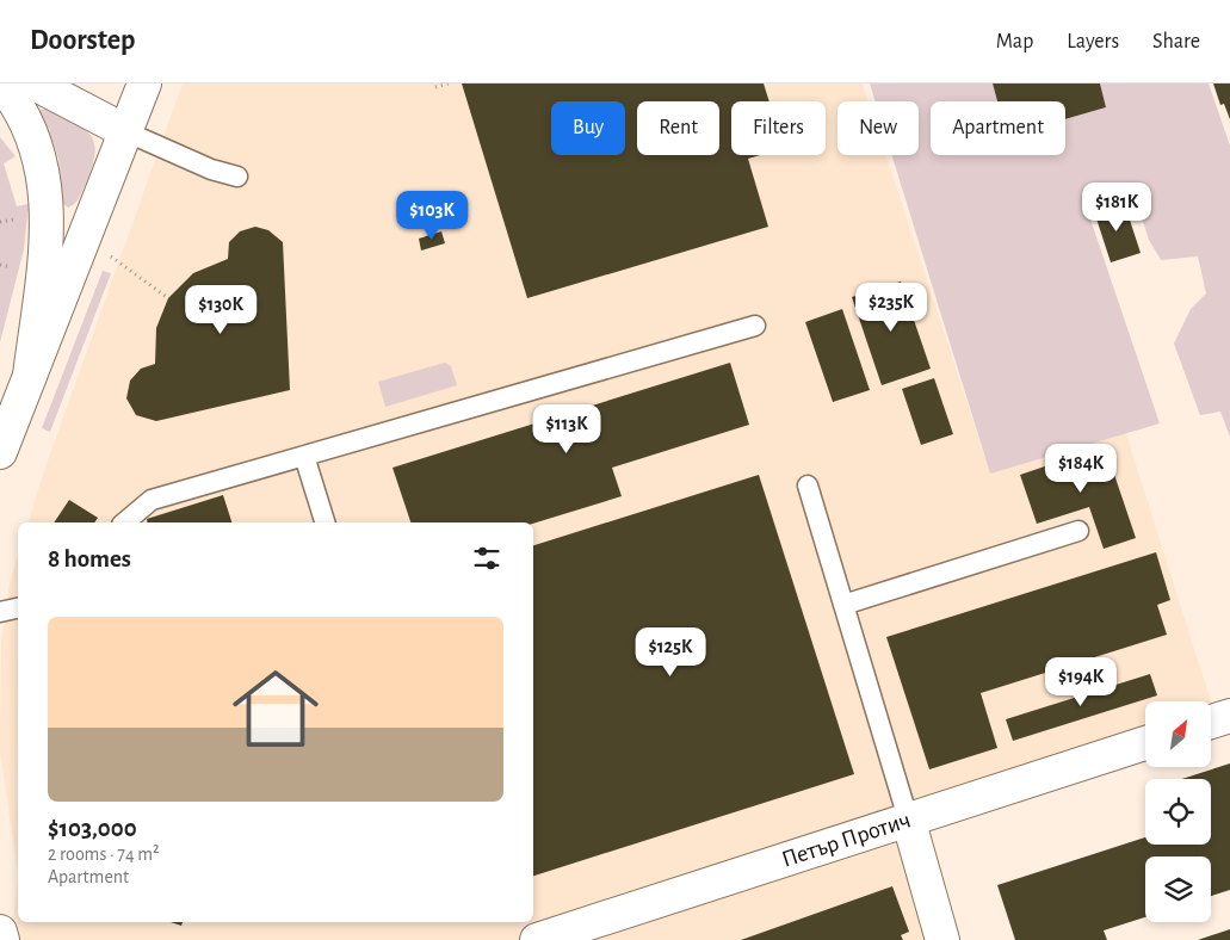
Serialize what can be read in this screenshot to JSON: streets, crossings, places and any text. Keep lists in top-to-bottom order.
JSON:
{
  "streets": {
    "main road": ["Петър Протич"]
  },
  "north": "top right",
  "page": {
    "header": "Doorstep",
    "nav": ["Map", "Layers", "Share"],
    "chip": [
      "Buy",
      "Rent",
      "Filters",
      "New",
      "Apartment"
    ],
    "price": [
      "$181K",
      "$103K",
      "$235K",
      "$130K",
      "$113K",
      "$184K",
      "$125K",
      "$194K"
    ],
    "heading": "8 homes",
    "list": [
      {
        "name": "$103,000",
        "note": "2 rooms · 74 m² · Apartment"
      }
    ]
  }
}
